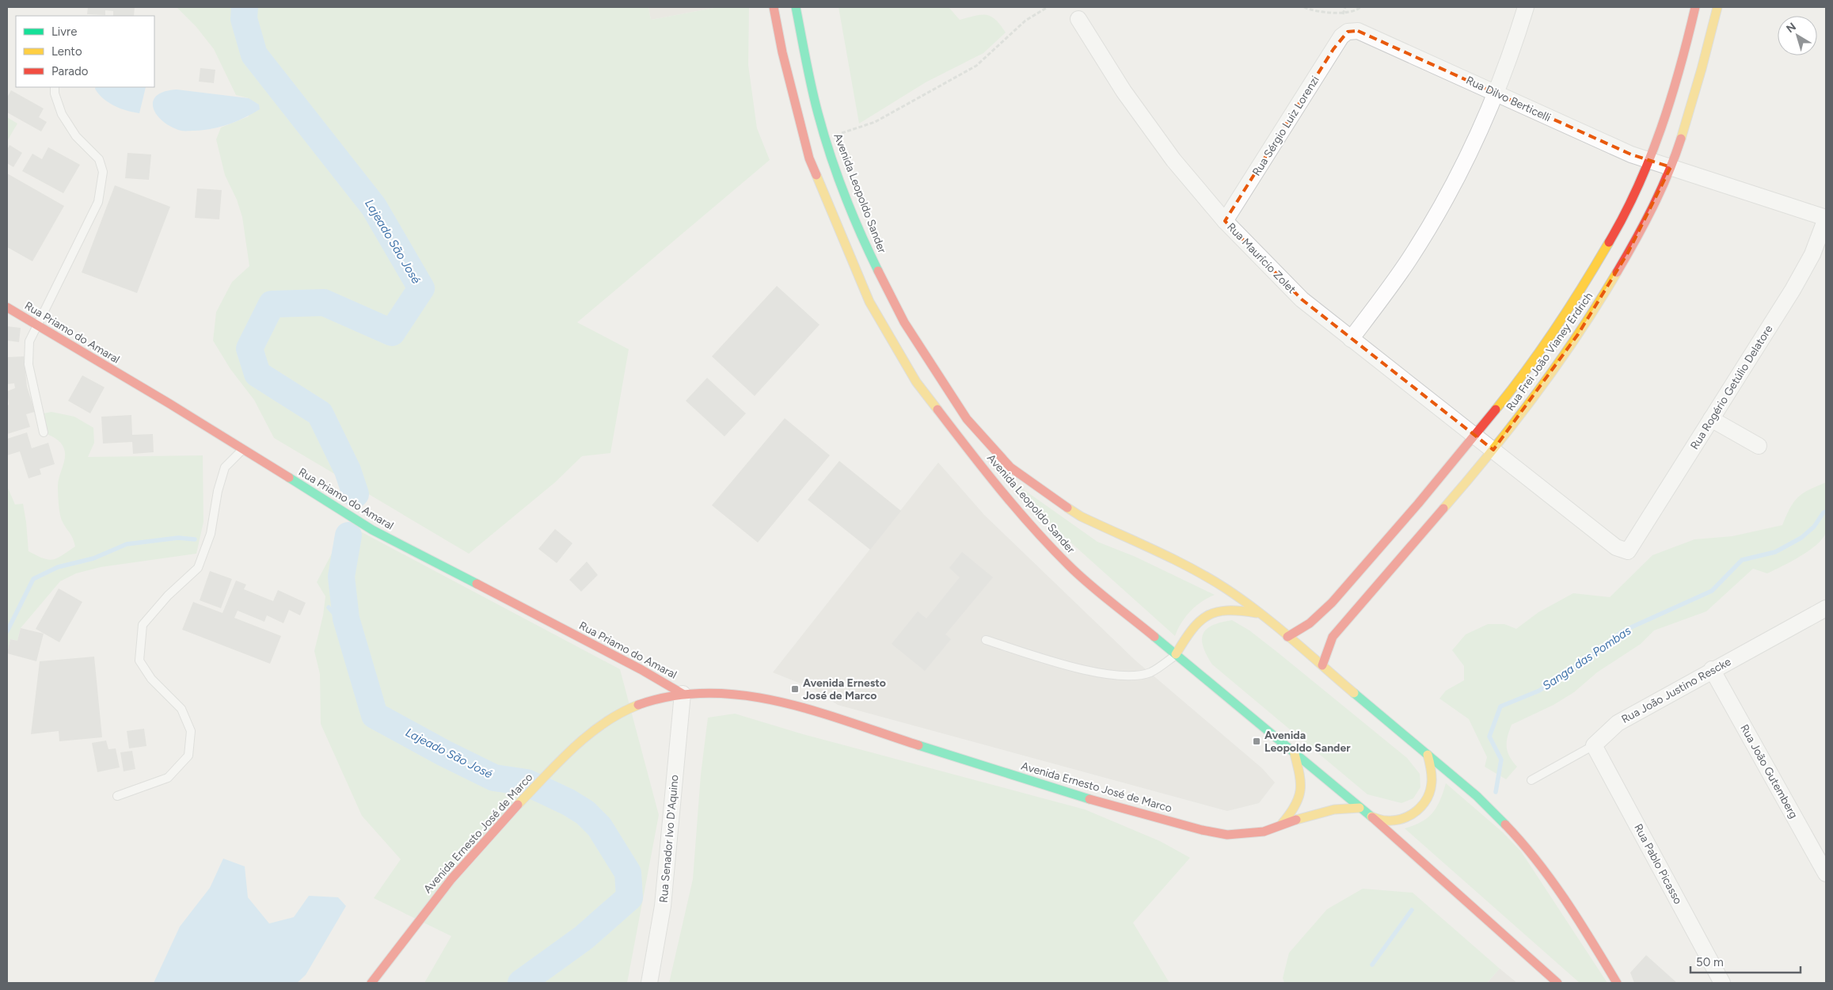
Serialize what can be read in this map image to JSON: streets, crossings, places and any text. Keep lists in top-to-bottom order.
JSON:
{
  "streets": {
    "main road": [
      "Avenida Leopoldo Sander",
      "Rua Priamo do Amaral",
      "Rua Frei João Vianey Erdrich",
      "Avenida Ernesto José de Marco"
    ],
    "street": [
      "Rua Dilvo Berticelli",
      "Rua Sérgio Luiz Lorenzi",
      "Rua Maurício Zolet",
      "Rua Rogério Getúlio Delatore",
      "Rua João Justino Rescke",
      "Rua João Gutemberg",
      "Rua Senador Ivo D'Aquino",
      "Rua Pablo Picasso"
    ]
  },
  "crossings": [
    ["Rua Dilvo Berticelli", "Rua Sérgio Luiz Lorenzi"],
    ["Rua Dilvo Berticelli", "Rua Frei João Vianey Erdrich"],
    ["Rua Dilvo Berticelli", "Rua Rogério Getúlio Delatore"],
    ["Rua Sérgio Luiz Lorenzi", "Rua Maurício Zolet"],
    ["Avenida Leopoldo Sander", "Rua Frei João Vianey Erdrich"],
    ["Avenida Leopoldo Sander", "Avenida Ernesto José de Marco"],
    ["Rua Maurício Zolet", "Rua Frei João Vianey Erdrich"],
    ["Rua Maurício Zolet", "Rua Rogério Getúlio Delatore"],
    ["Rua Priamo do Amaral", "Avenida Ernesto José de Marco"],
    ["Rua Priamo do Amaral", "Rua Senador Ivo D'Aquino"],
    ["Rua João Justino Rescke", "Rua João Gutemberg"],
    ["Rua João Justino Rescke", "Rua Pablo Picasso"],
    ["Avenida Ernesto José de Marco", "Rua Senador Ivo D'Aquino"]
  ],
  "water": ["Lajeado São José", "Sanga das Pombas"],
  "places": {
    "transit": ["Avenida Ernesto José de Marco", "Avenida Leopoldo Sander"]
  },
  "legend": ["Livre", "Lento", "Parado"],
  "scale_bar": "50 m",
  "north": "top left"
}
